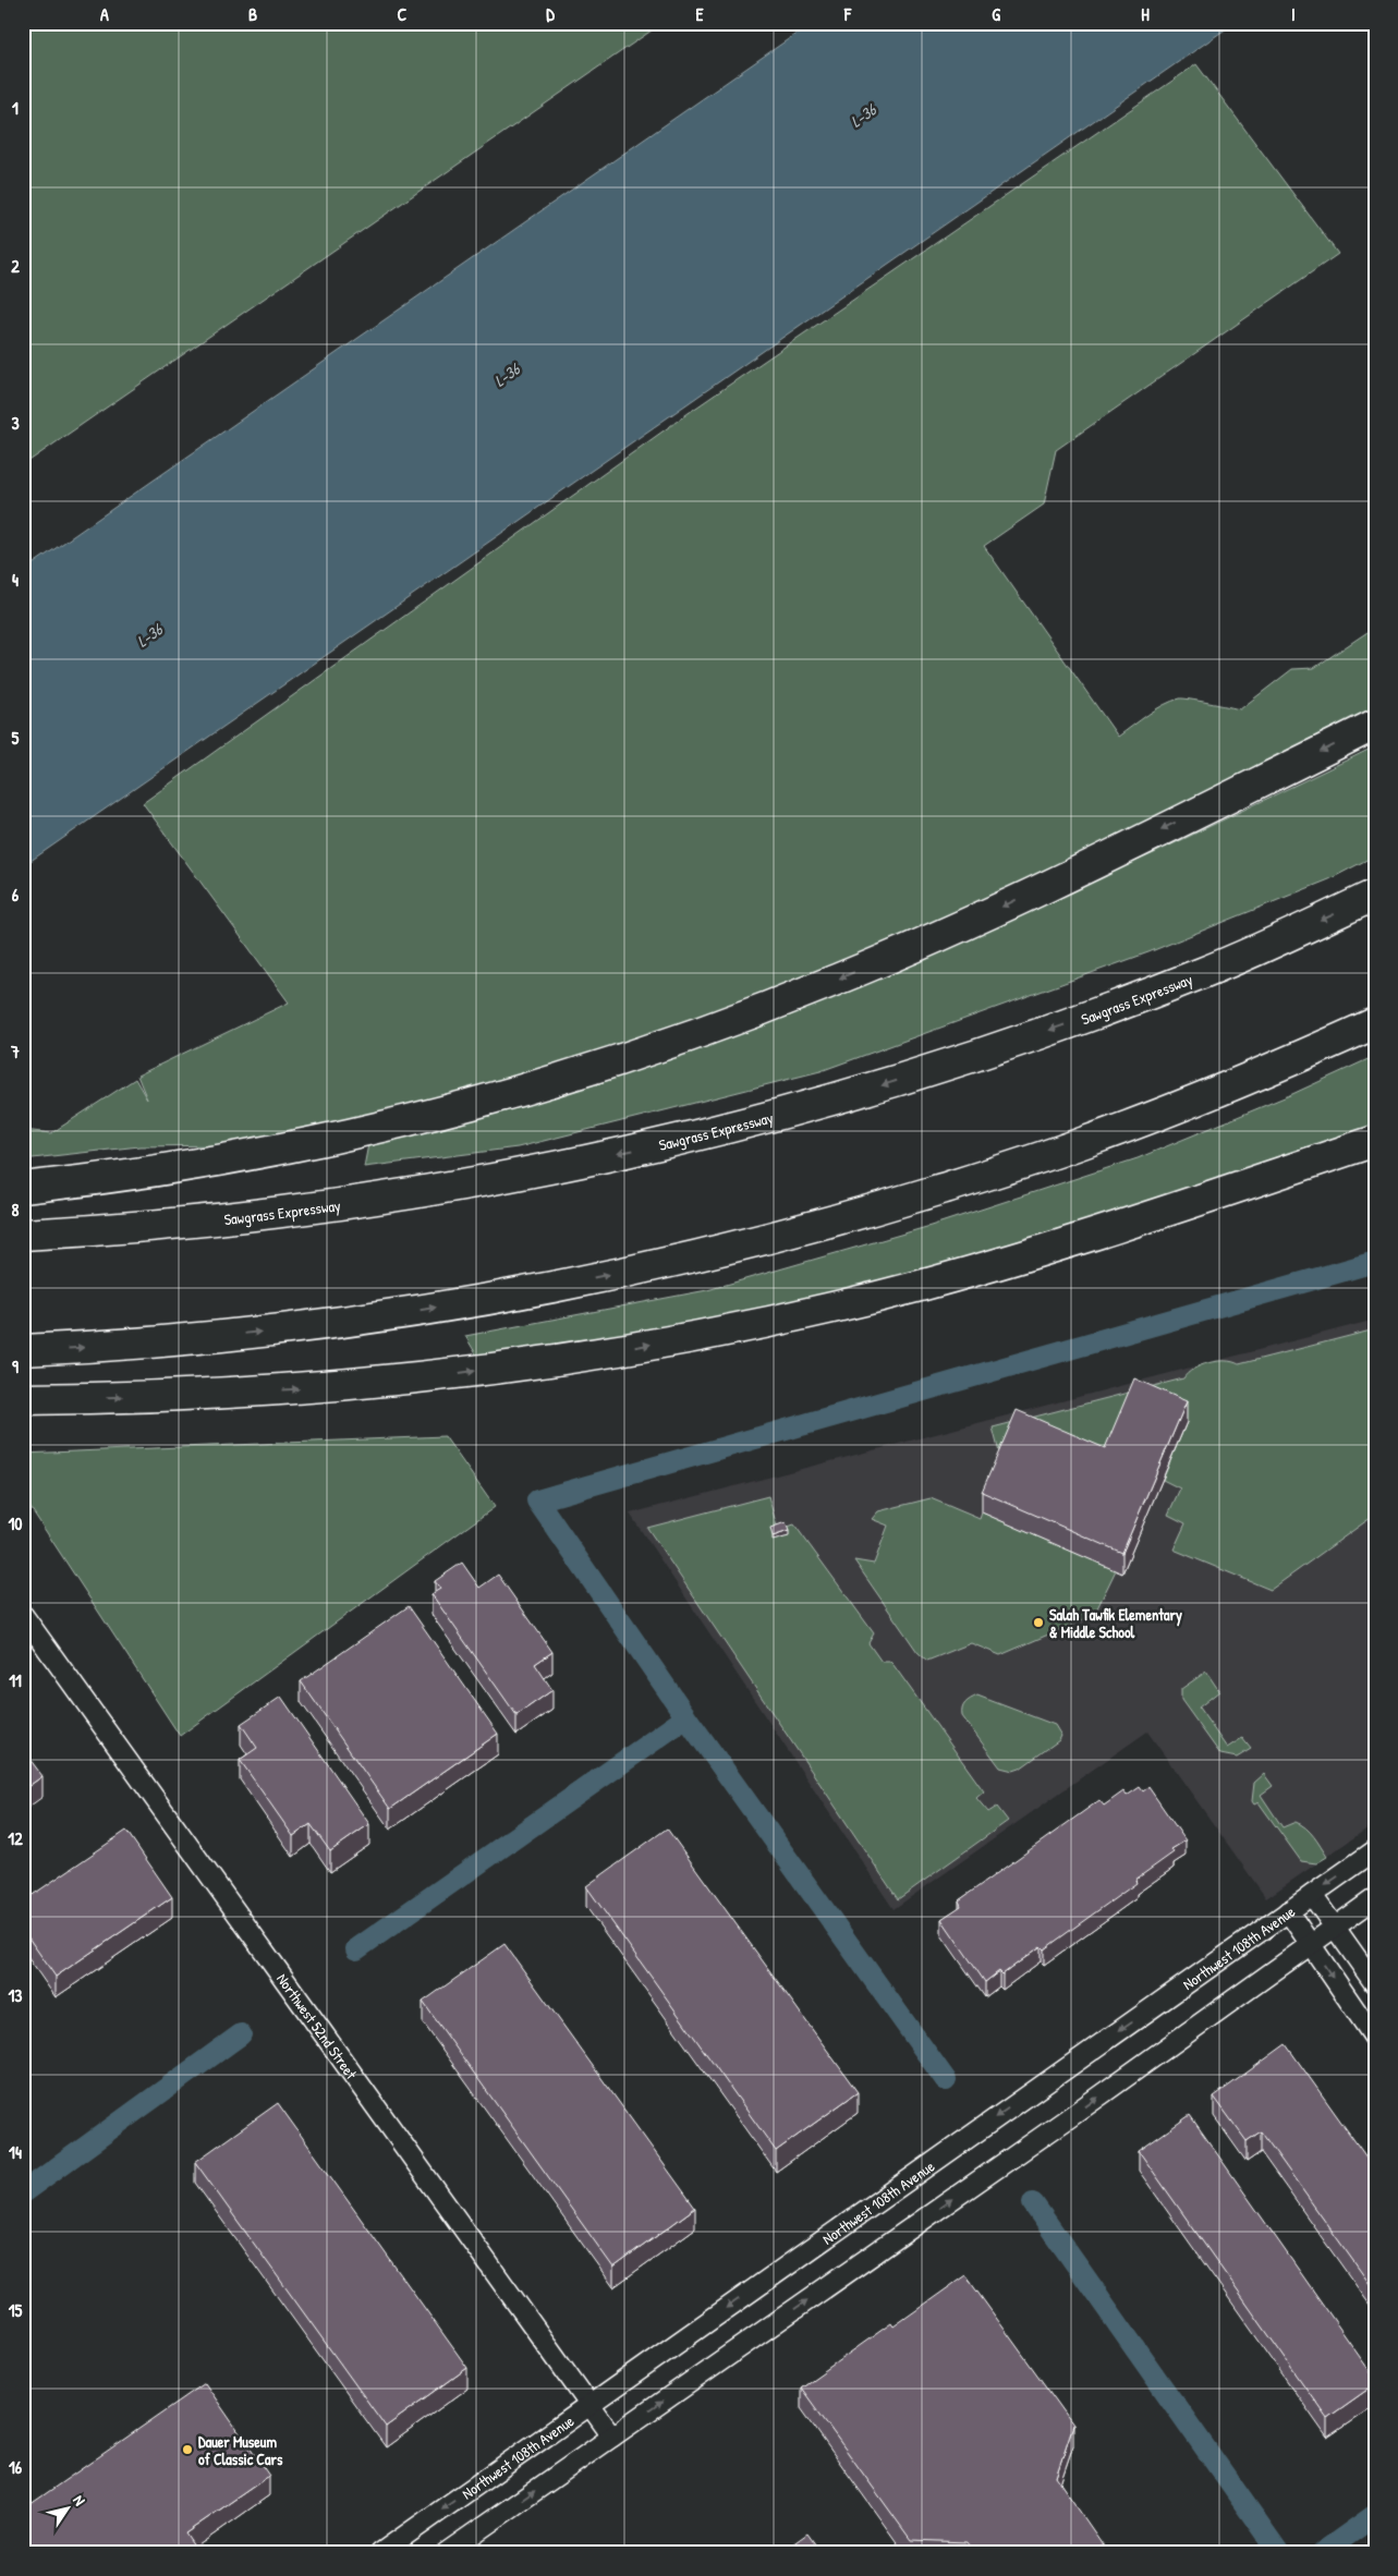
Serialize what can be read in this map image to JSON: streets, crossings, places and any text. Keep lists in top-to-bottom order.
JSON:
{
  "streets": {
    "highway": ["Sawgrass Expressway"],
    "street": ["Northwest 108th Avenue", "Northwest 52nd Street"]
  },
  "crossings": [
    ["Northwest 108th Avenue", "Northwest 52nd Street"]
  ],
  "water": ["L-36"],
  "places": ["Salah Tawfik Elementary & Middle School", "Dauer Museum of Classic Cars"],
  "north": "top right",
  "grid": {
    "columns": [
      "A",
      "B",
      "C",
      "D",
      "E",
      "F",
      "G",
      "H",
      "I"
    ],
    "rows": [
      "1",
      "2",
      "3",
      "4",
      "5",
      "6",
      "7",
      "8",
      "9",
      "10",
      "11",
      "12",
      "13",
      "14",
      "15",
      "16"
    ]
  }
}
